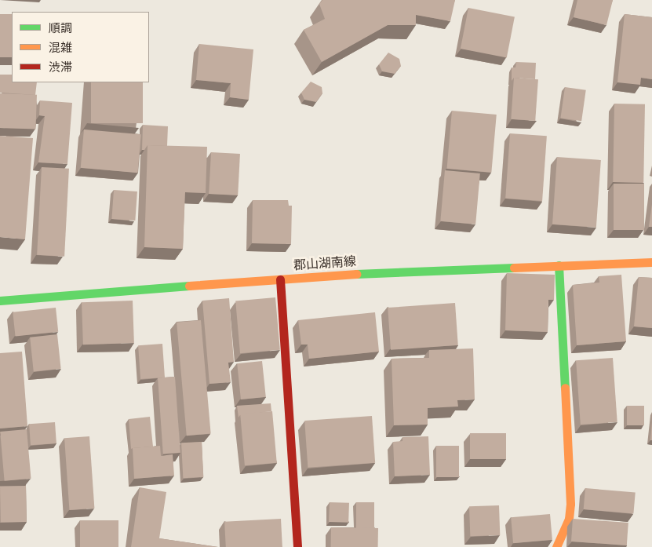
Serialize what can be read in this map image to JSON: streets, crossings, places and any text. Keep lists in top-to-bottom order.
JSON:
{
  "streets": {
    "main road": ["郡山湖南線"]
  },
  "legend": ["順調", "混雑", "渋滞"]
}
